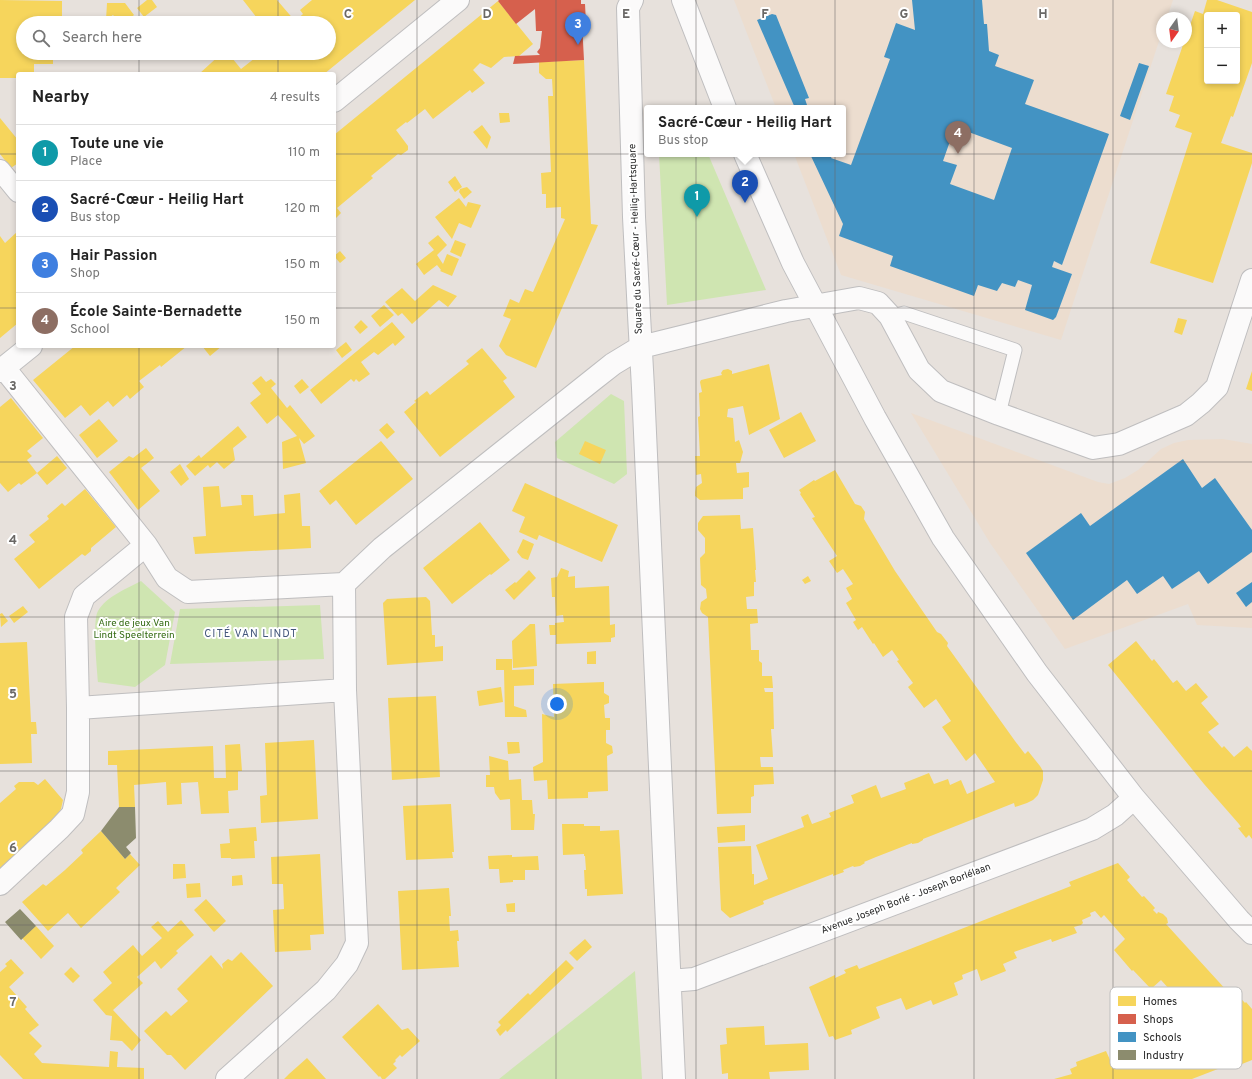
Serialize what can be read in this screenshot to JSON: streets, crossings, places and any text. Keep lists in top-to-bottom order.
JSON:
{
  "streets": {
    "street": ["Square du Sacré-Cœur - Heilig-Hartsquare", "Avenue Joseph Borlé - Joseph Borlélaan"]
  },
  "districts": ["CITÉ VAN LINDT"],
  "parks": ["Aire de jeux Van Lindt Speelterrein"],
  "legend": [
    "Homes",
    "Shops",
    "Schools",
    "Industry"
  ],
  "north": "bottom",
  "page": {
    "map_buttons": ["+", "−"],
    "pins": [
      "3",
      "4",
      "2",
      "1"
    ],
    "search": "Search here",
    "heading": ["Nearby", "4 results"],
    "popup": ["Sacré-Cœur - Heilig Hart", "Bus stop"],
    "list": [
      {
        "mark": "1",
        "name": "Toute une vie",
        "note": "Place",
        "value": "110 m"
      },
      {
        "mark": "2",
        "name": "Sacré-Cœur - Heilig Hart",
        "note": "Bus stop",
        "value": "120 m"
      },
      {
        "mark": "3",
        "name": "Hair Passion",
        "note": "Shop",
        "value": "150 m"
      },
      {
        "mark": "4",
        "name": "École Sainte-Bernadette",
        "note": "School",
        "value": "150 m"
      }
    ]
  },
  "grid": {
    "columns": [
      "C",
      "D",
      "E",
      "F",
      "G",
      "H"
    ],
    "rows": [
      "3",
      "4",
      "5",
      "6",
      "7"
    ]
  }
}
